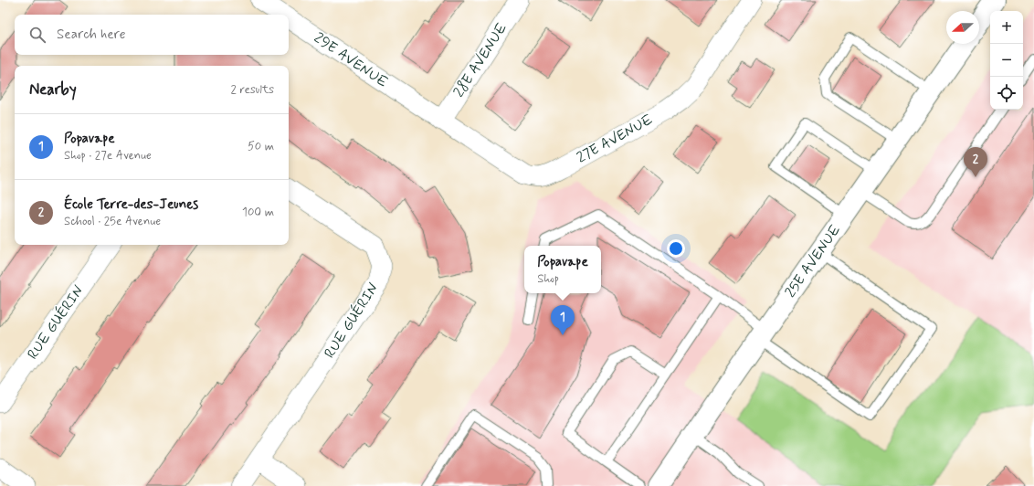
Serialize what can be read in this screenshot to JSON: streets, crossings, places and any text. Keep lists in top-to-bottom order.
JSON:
{
  "streets": {
    "street": [
      "29E AVENUE",
      "28E AVENUE",
      "27E AVENUE",
      "25E AVENUE",
      "RUE GUÉRIN"
    ]
  },
  "crossings": [
    ["29E AVENUE", "28E AVENUE"],
    ["29E AVENUE", "27E AVENUE"],
    ["28E AVENUE", "27E AVENUE"]
  ],
  "north": "left",
  "page": {
    "map_buttons": ["+", "−"],
    "search": "Search here",
    "heading": ["Nearby", "2 results"],
    "list": [
      {
        "mark": "1",
        "name": "Popavape",
        "note": "Shop · 27e Avenue",
        "value": "50 m"
      },
      {
        "mark": "2",
        "name": "École Terre-des-Jeunes",
        "note": "School · 25e Avenue",
        "value": "100 m"
      }
    ],
    "pins": ["2", "1"],
    "popup": ["Popavape", "Shop"]
  }
}
